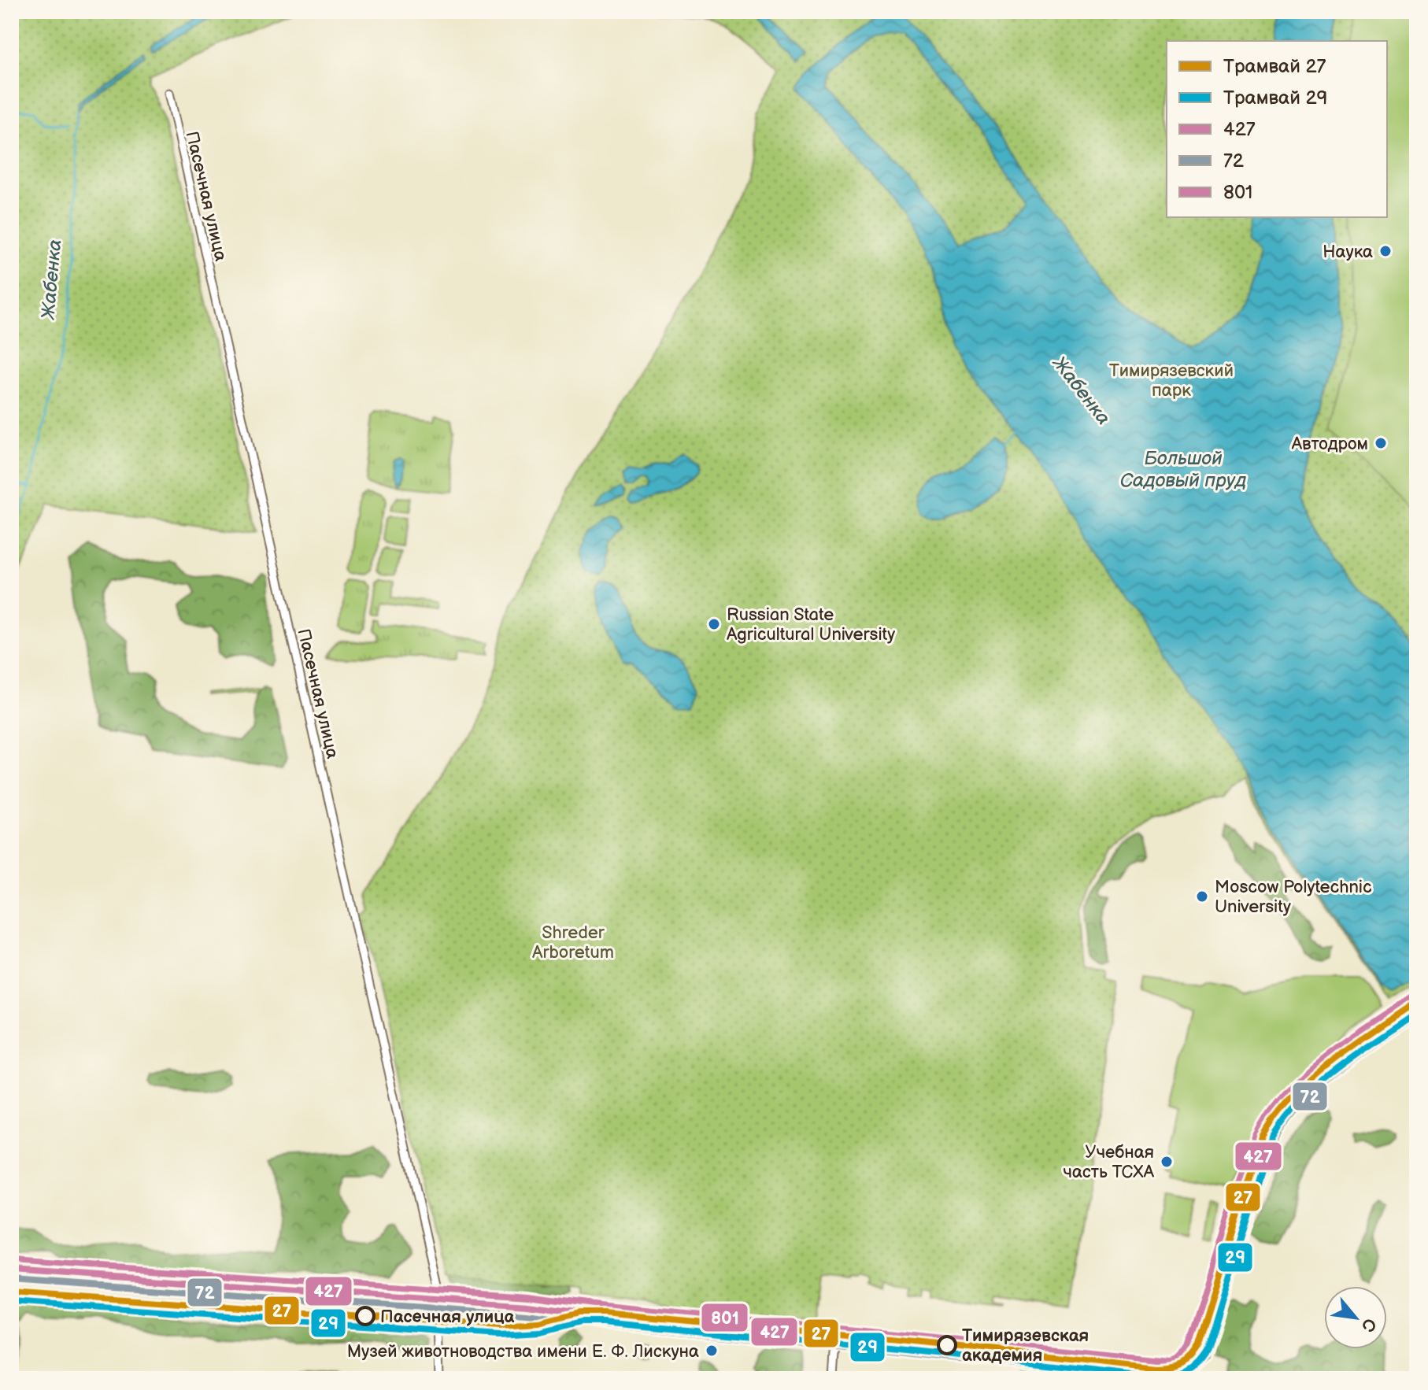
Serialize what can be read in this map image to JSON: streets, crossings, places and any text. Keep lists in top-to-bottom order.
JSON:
{
  "streets": {
    "street": ["Пасечная улица"]
  },
  "water": ["Жабенка", "Большой Садовый пруд"],
  "parks": ["Тимирязевский парк", "Shreder Arboretum"],
  "places": [
    "Наука",
    "Автодром",
    "Russian State Agricultural University",
    "Moscow Polytechnic University",
    "Учебная часть ТСХА",
    "Пасечная улица",
    "Тимирязевская академия",
    "Музей животноводства имени Е. Ф. Лискуна"
  ],
  "lines": [
    "transit line 801",
    "tram line 27",
    "transit line 427",
    "tram line 29",
    "transit line 72"
  ],
  "legend": [
    "Трамвай 27",
    "Трамвай 29",
    "427",
    "72",
    "801"
  ],
  "north": "bottom right"
}
